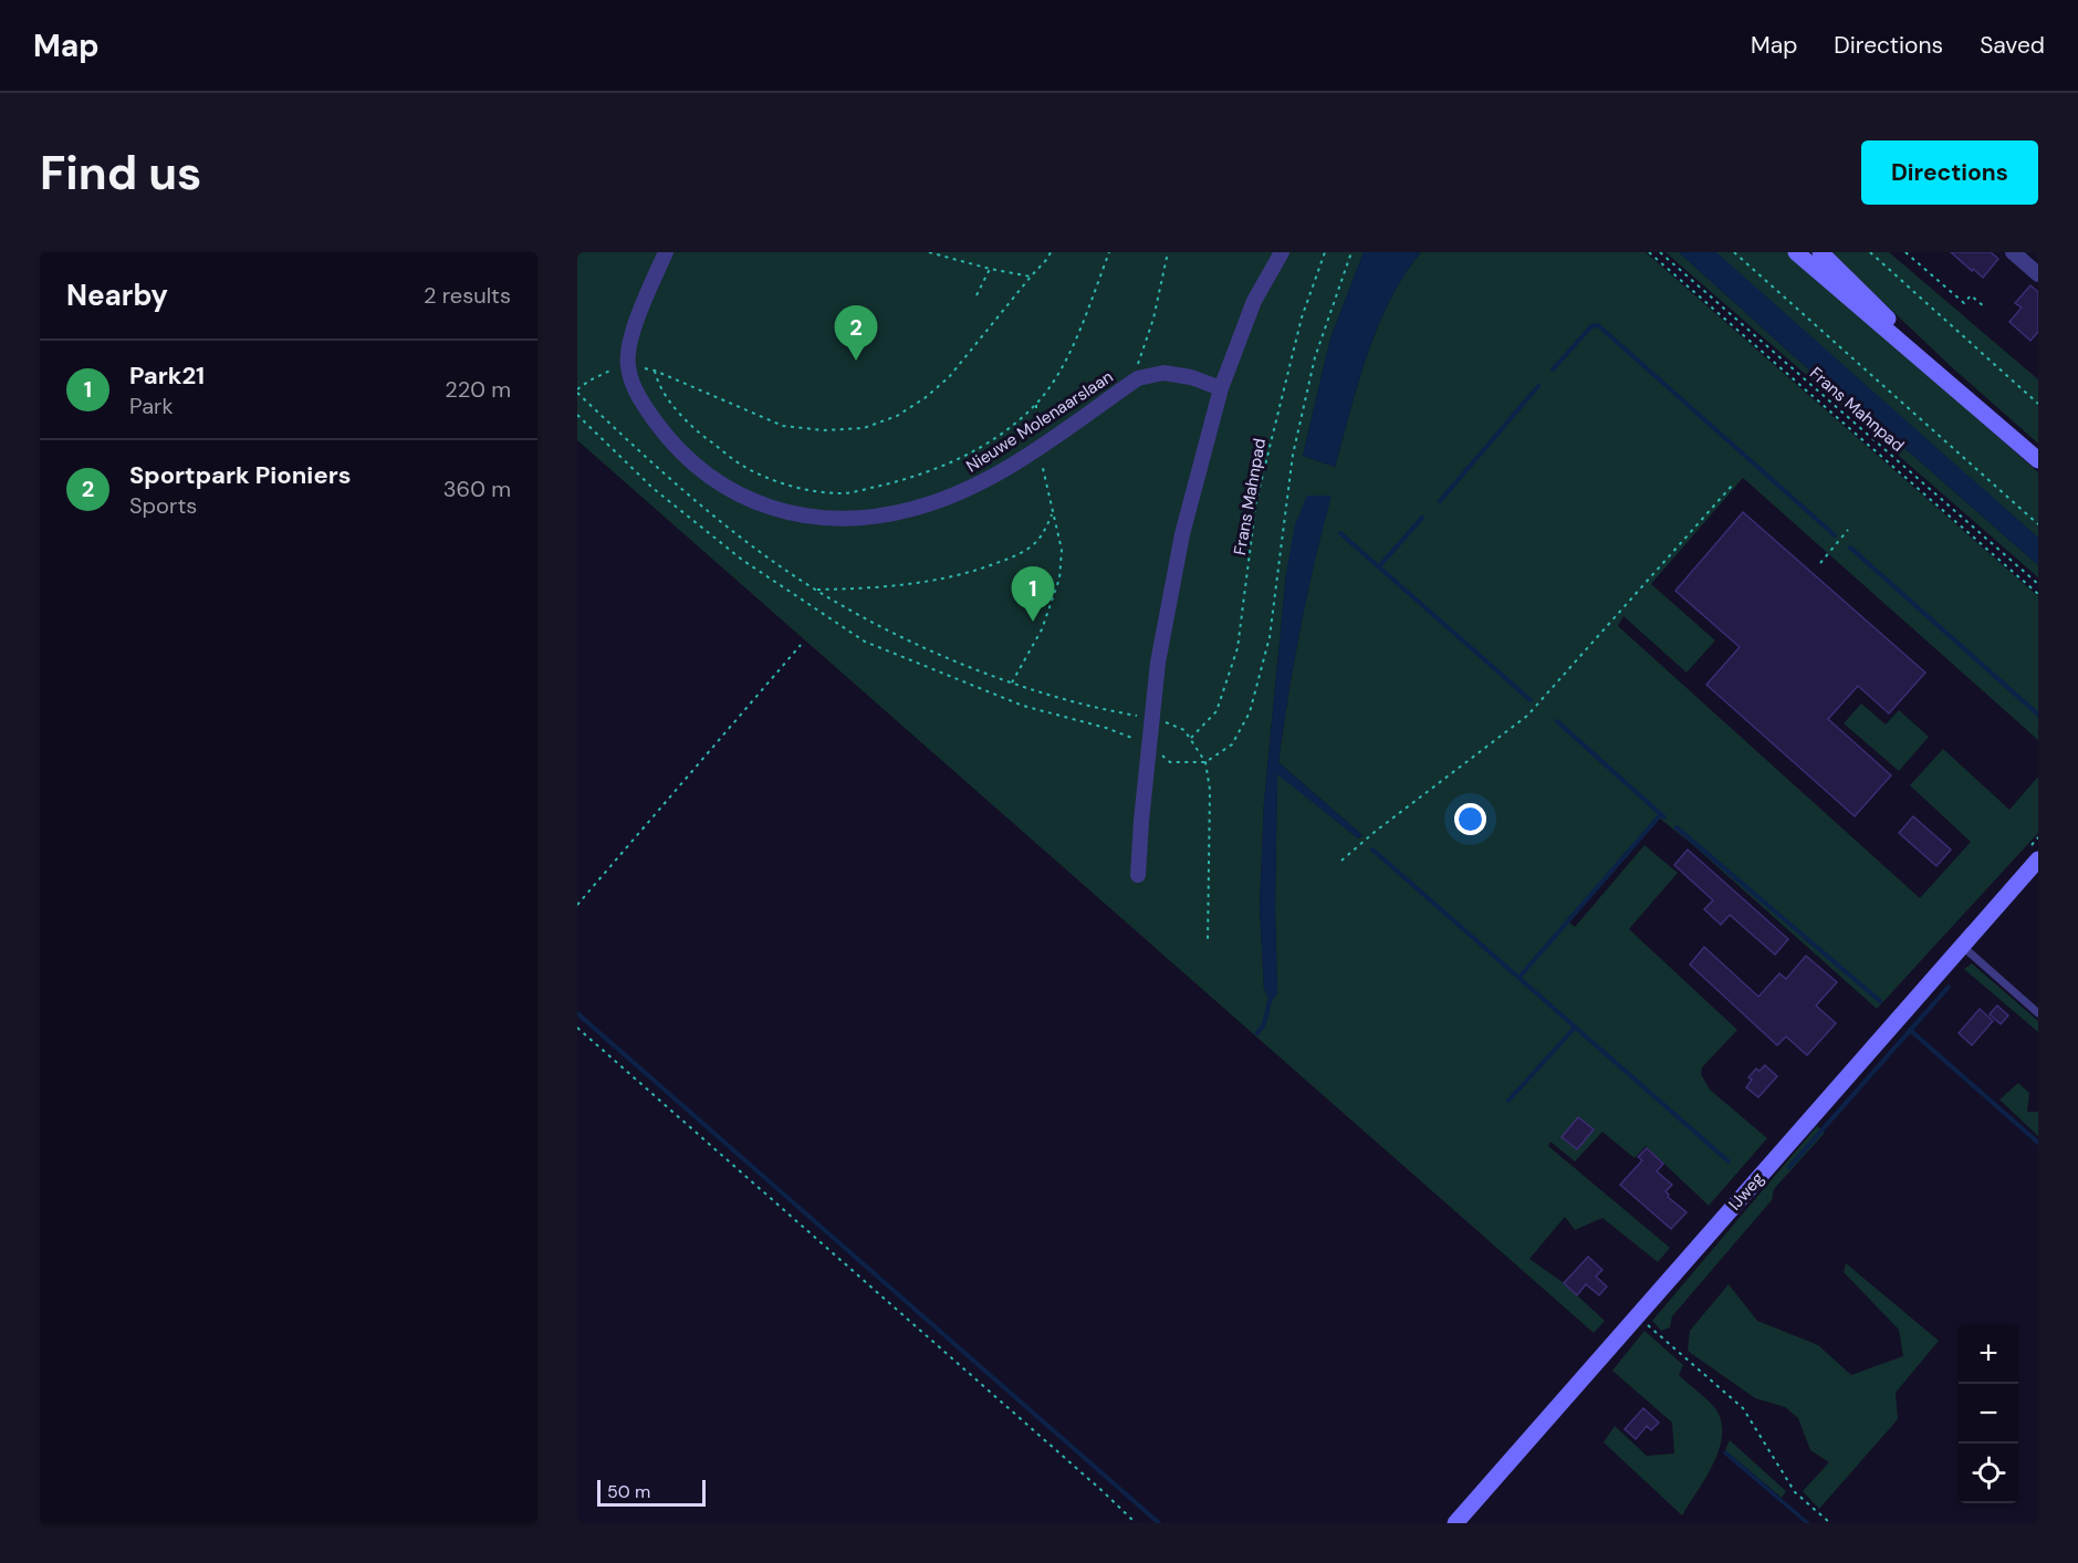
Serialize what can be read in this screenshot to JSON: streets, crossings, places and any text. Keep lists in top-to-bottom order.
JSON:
{
  "streets": {
    "street": ["Nieuwe Molenaarslaan", "IJweg"],
    "path": ["Frans Mahnpad"]
  },
  "scale_bar": "50 m",
  "page": {
    "header": "Map",
    "nav": ["Map", "Directions", "Saved"],
    "buttons": "Directions",
    "title": "Find us",
    "heading": ["Nearby", "2 results"],
    "pins": ["2", "1"],
    "list": [
      {
        "mark": "1",
        "name": "Park21",
        "note": "Park",
        "value": "220 m"
      },
      {
        "mark": "2",
        "name": "Sportpark Pioniers",
        "note": "Sports",
        "value": "360 m"
      }
    ],
    "map_buttons": ["+", "−"],
    "scale": "50 m"
  }
}
